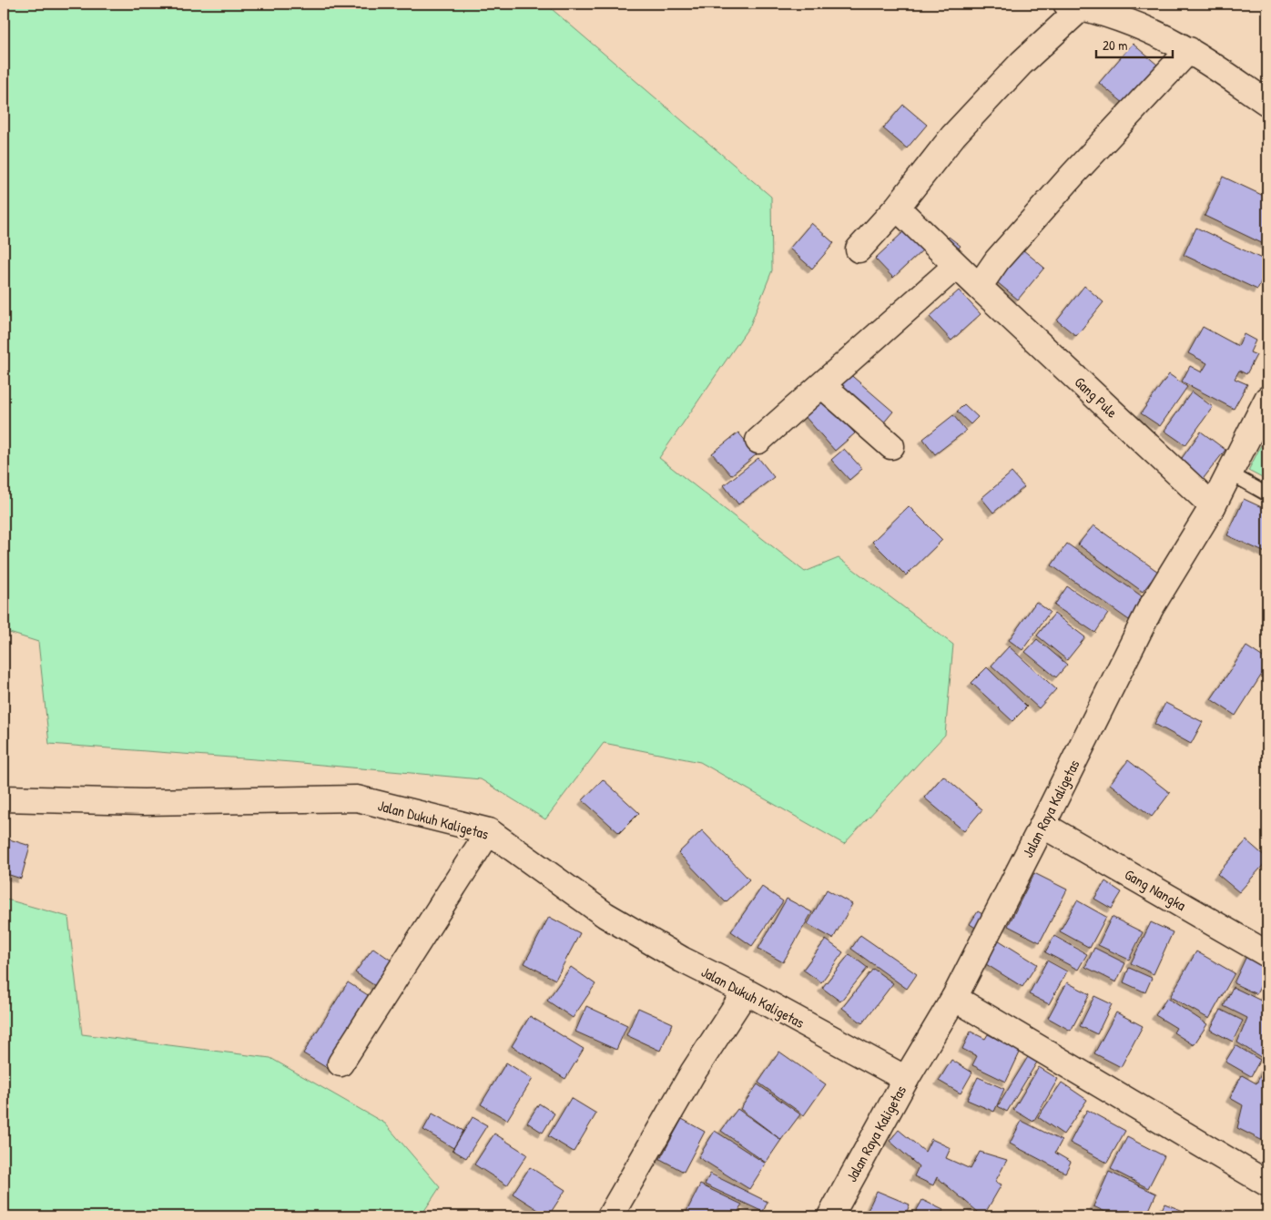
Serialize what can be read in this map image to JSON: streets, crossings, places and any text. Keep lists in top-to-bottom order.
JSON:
{
  "streets": {
    "street": [
      "Gang Pule",
      "Jalan Raya Kaligetas",
      "Jalan Dukuh Kaligetas",
      "Gang Nangka"
    ]
  },
  "crossings": [
    ["Gang Pule", "Jalan Raya Kaligetas"],
    ["Jalan Raya Kaligetas", "Jalan Dukuh Kaligetas"],
    ["Jalan Raya Kaligetas", "Gang Nangka"]
  ],
  "scale_bar": "20 m"
}
